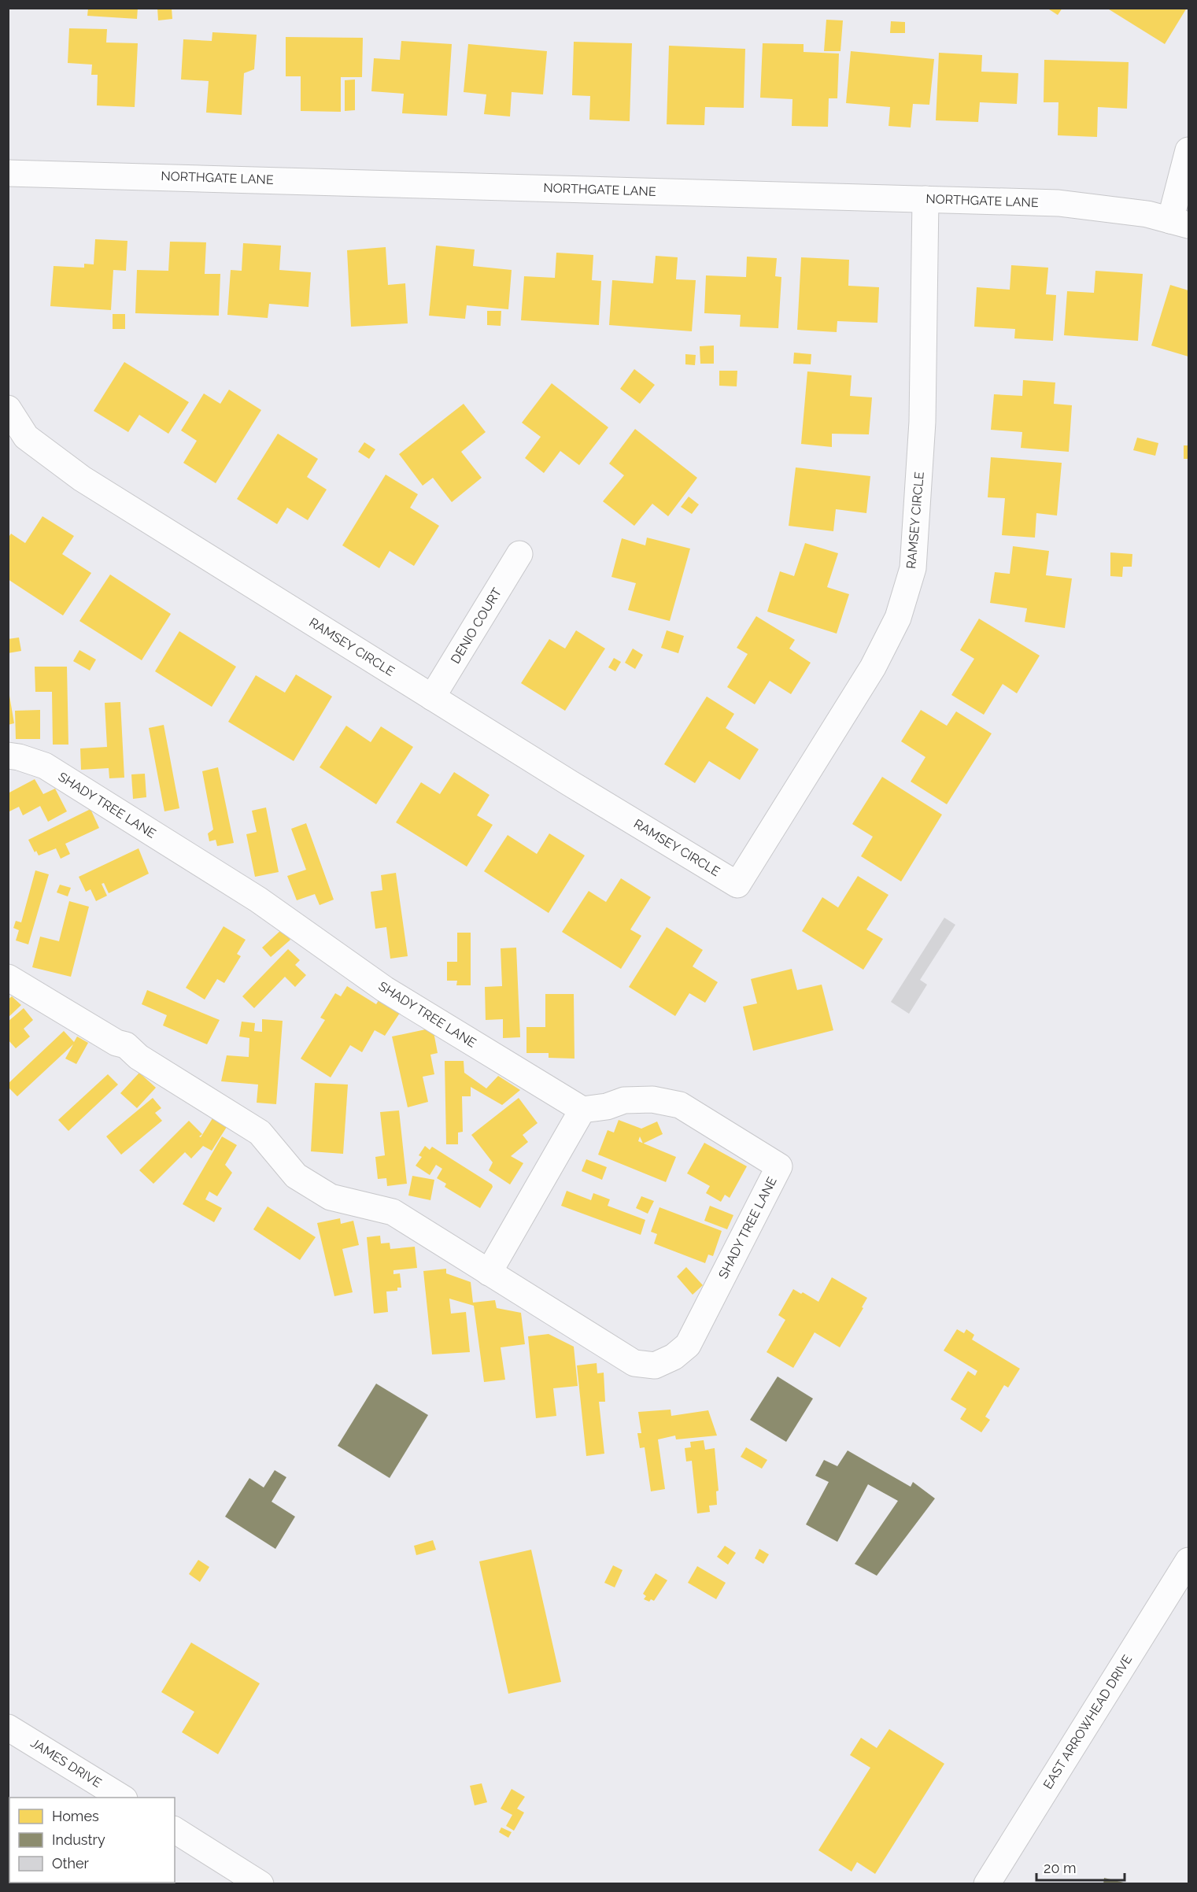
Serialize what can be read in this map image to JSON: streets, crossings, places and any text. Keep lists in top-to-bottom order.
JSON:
{
  "streets": {
    "street": [
      "NORTHGATE LANE",
      "RAMSEY CIRCLE",
      "DENIO COURT",
      "SHADY TREE LANE",
      "EAST ARROWHEAD DRIVE",
      "JAMES DRIVE"
    ]
  },
  "crossings": [
    ["NORTHGATE LANE", "RAMSEY CIRCLE"],
    ["RAMSEY CIRCLE", "DENIO COURT"]
  ],
  "legend": ["Homes", "Industry", "Other"],
  "scale_bar": "20 m"
}
